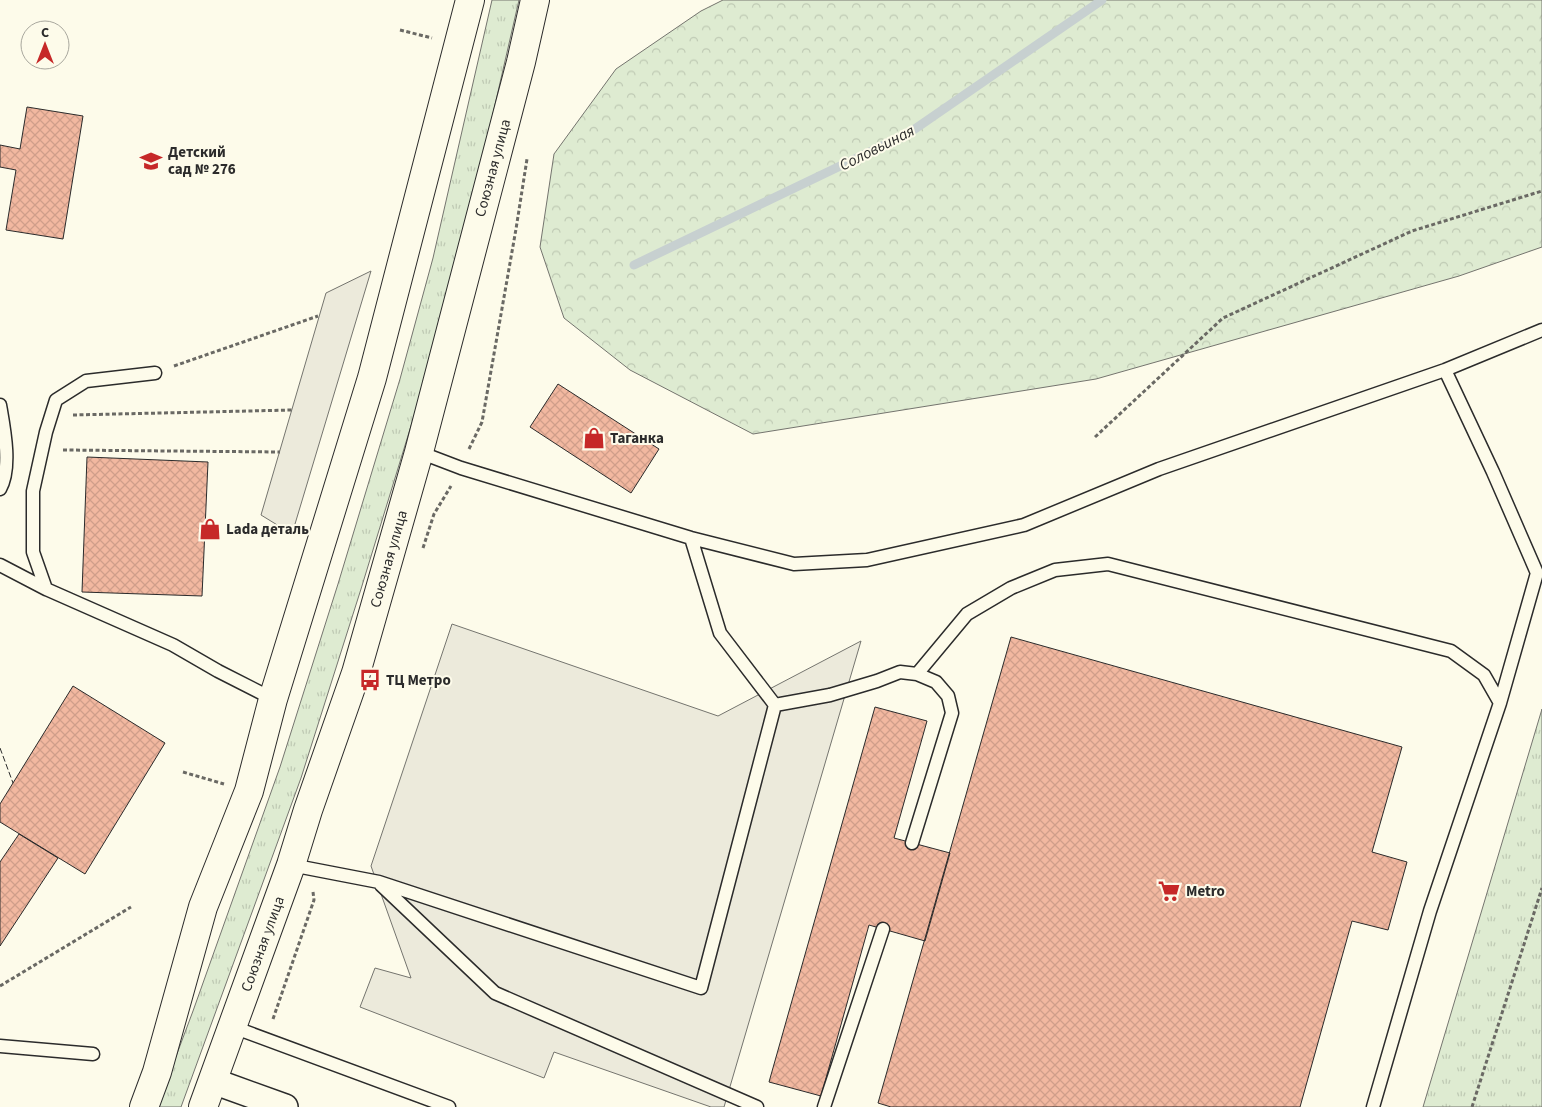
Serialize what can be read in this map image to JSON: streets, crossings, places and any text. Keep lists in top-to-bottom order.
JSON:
{
  "streets": {
    "main road": ["Союзная улица"]
  },
  "water": ["Соловьиная"],
  "places": {
    "school or university": ["Детский сад № 276"],
    "shop": ["Таганка", "Lada деталь"],
    "bus stop": ["ТЦ Метро"],
    "supermarket": ["Metro"]
  },
  "north": "top"
}
